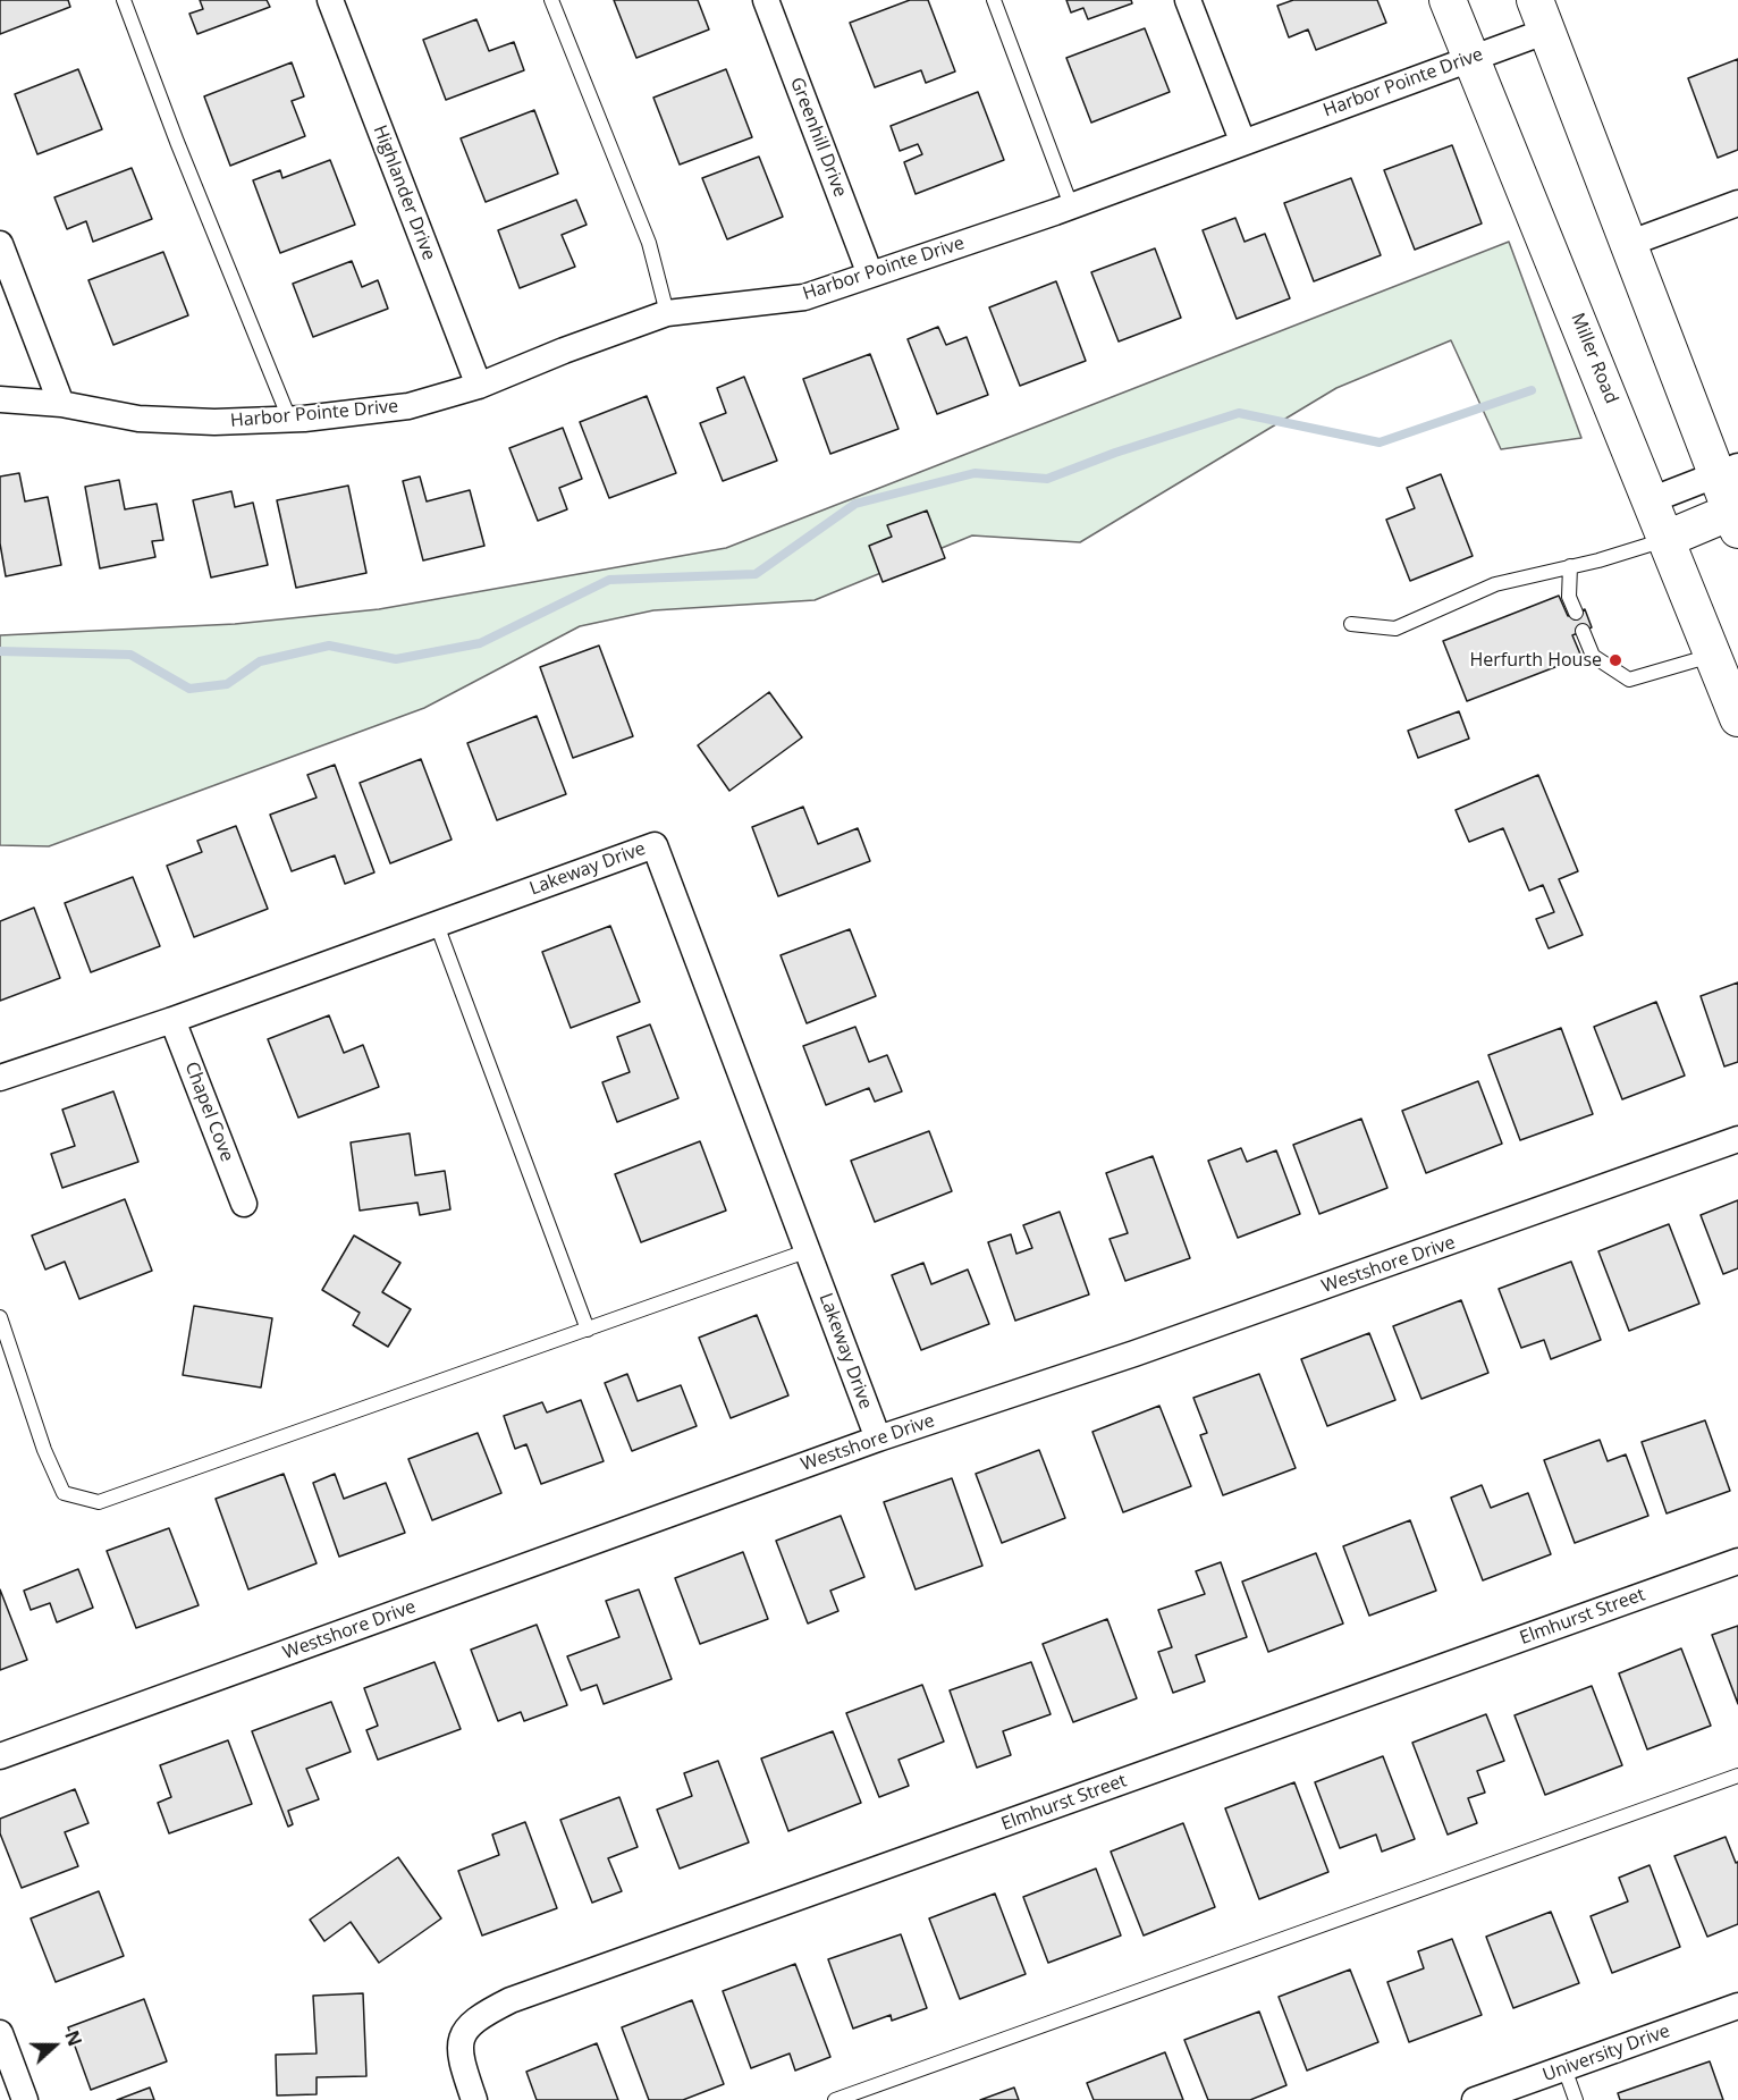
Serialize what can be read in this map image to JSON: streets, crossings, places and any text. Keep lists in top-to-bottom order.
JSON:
{
  "streets": {
    "main road": ["Miller Road"],
    "street": [
      "Harbor Pointe Drive",
      "Greenhill Drive",
      "Highlander Drive",
      "Lakeway Drive",
      "Chapel Cove",
      "Westshore Drive",
      "Elmhurst Street",
      "University Drive"
    ]
  },
  "crossings": [
    ["Harbor Pointe Drive", "Greenhill Drive"],
    ["Harbor Pointe Drive", "Highlander Drive"],
    ["Harbor Pointe Drive", "Miller Road"],
    ["Lakeway Drive", "Chapel Cove"],
    ["Lakeway Drive", "Westshore Drive"]
  ],
  "places": ["Herfurth House"],
  "north": "right"
}
